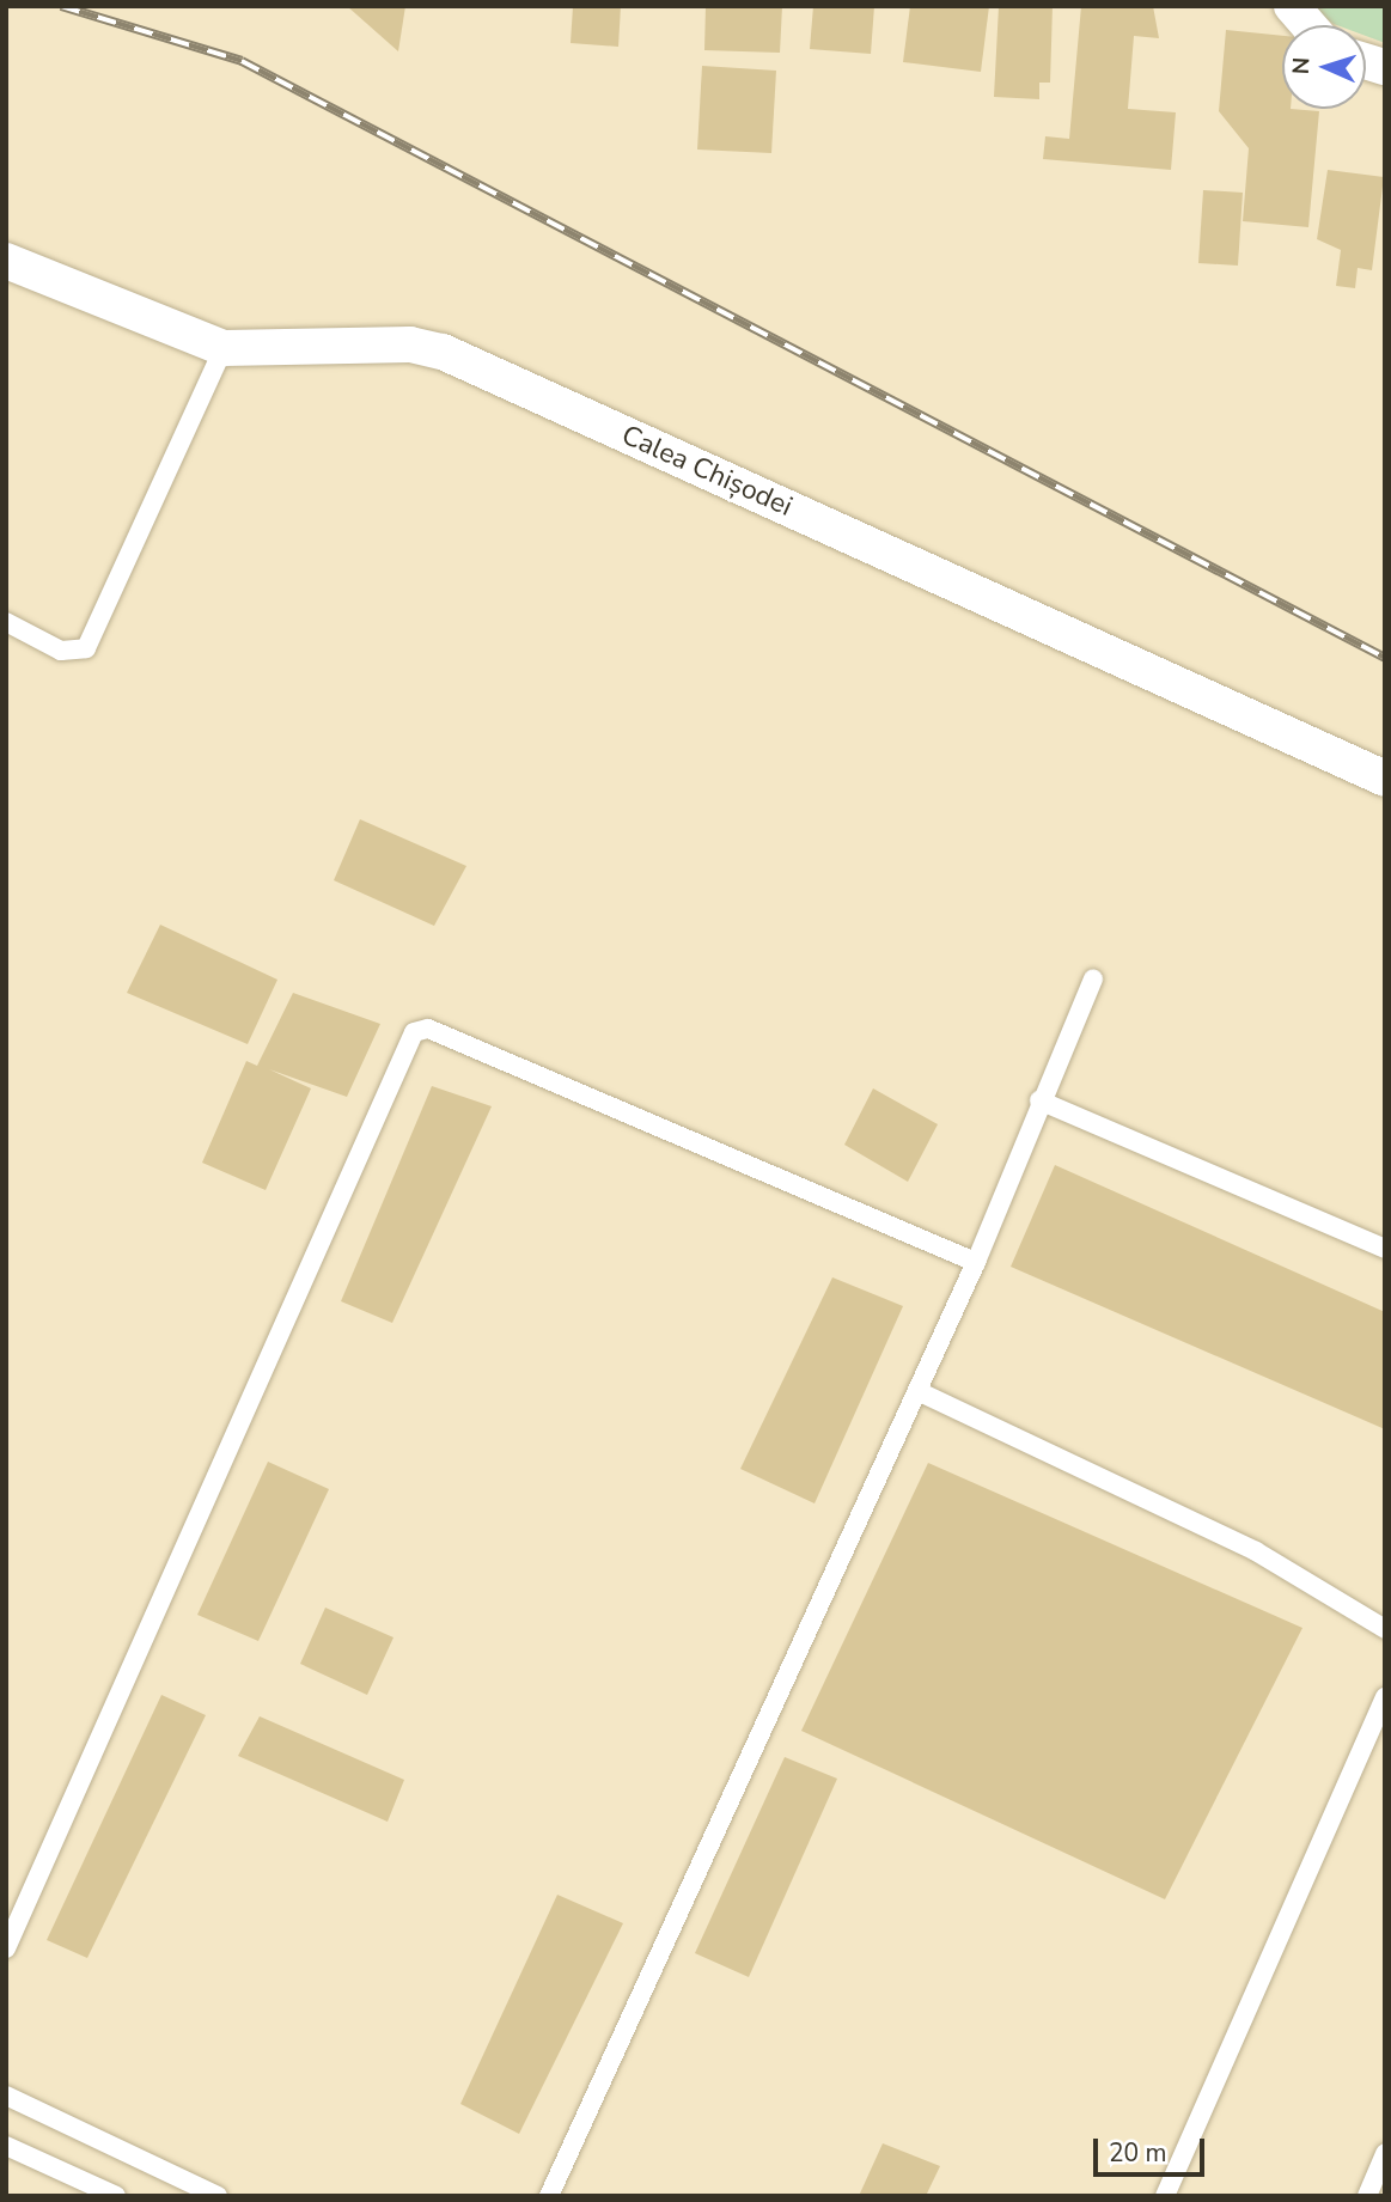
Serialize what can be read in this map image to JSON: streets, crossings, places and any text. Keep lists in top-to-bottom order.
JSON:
{
  "streets": {
    "street": ["Calea Chișodei"]
  },
  "scale_bar": "20 m",
  "north": "left"
}
